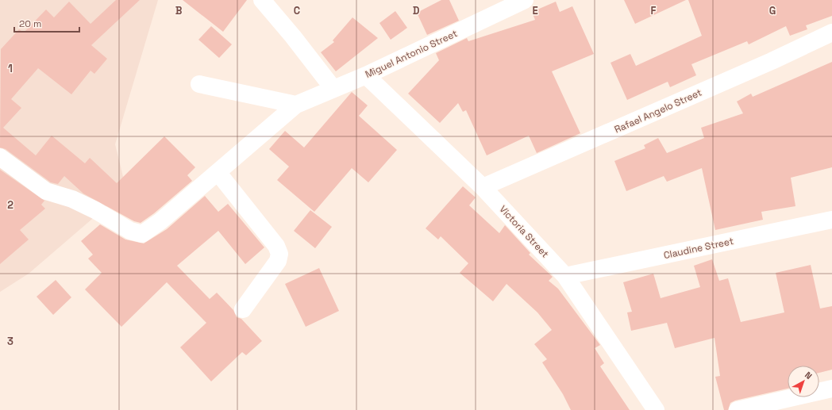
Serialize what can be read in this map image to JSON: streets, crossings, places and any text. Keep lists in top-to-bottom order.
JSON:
{
  "streets": {
    "street": [
      "Miguel Antonio Street",
      "Rafael Angelo Street",
      "Victoria Street",
      "Claudine Street"
    ]
  },
  "crossings": [
    ["Miguel Antonio Street", "Victoria Street"],
    ["Rafael Angelo Street", "Victoria Street"],
    ["Victoria Street", "Claudine Street"]
  ],
  "scale_bar": "20 m",
  "north": "top right",
  "grid": {
    "columns": [
      "B",
      "C",
      "D",
      "E",
      "F",
      "G"
    ],
    "rows": ["1", "2", "3"]
  }
}
